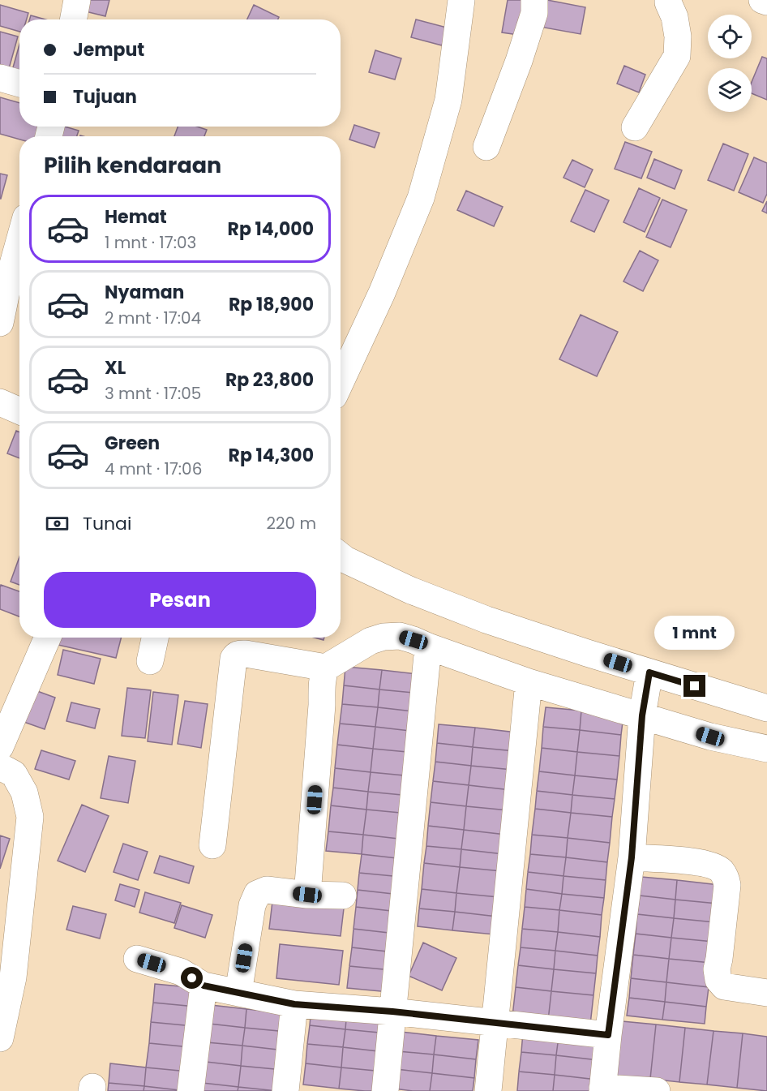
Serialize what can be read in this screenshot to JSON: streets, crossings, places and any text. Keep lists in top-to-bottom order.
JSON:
{
  "page": {
    "banner": ["Jemput", "Tujuan"],
    "heading": "Pilih kendaraan",
    "list": [
      {
        "name": "Hemat",
        "note": "1 mnt · 17:03",
        "value": "Rp 14,000"
      },
      {
        "name": "Nyaman",
        "note": "2 mnt · 17:04",
        "value": "Rp 18,900"
      },
      {
        "name": "XL",
        "note": "3 mnt · 17:05",
        "value": "Rp 23,800"
      },
      {
        "name": "Green",
        "note": "4 mnt · 17:06",
        "value": "Rp 14,300"
      }
    ],
    "pay": ["Tunai", "220 m"],
    "buttons": "Pesan",
    "bubble": "1 mnt"
  }
}
